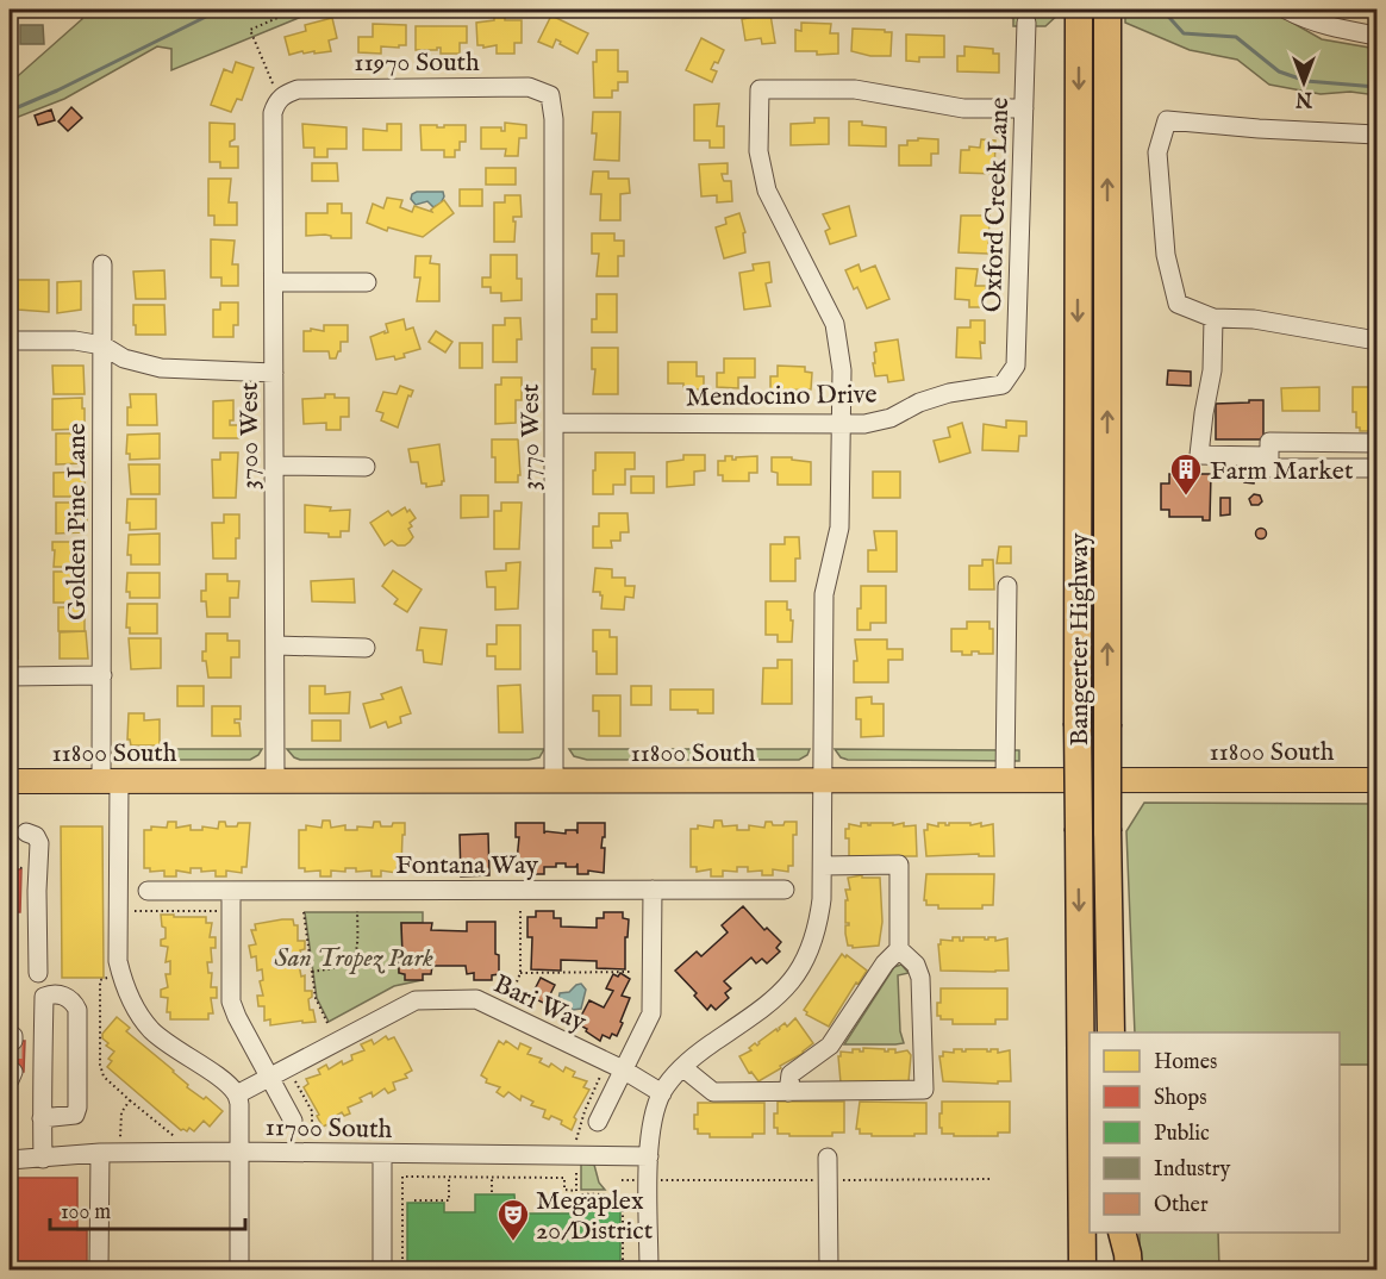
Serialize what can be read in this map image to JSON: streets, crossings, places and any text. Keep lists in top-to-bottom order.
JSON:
{
  "streets": {
    "highway": ["Bangerter Highway"],
    "main road": ["11800 South"],
    "street": [
      "11970 South",
      "Oxford Creek Lane",
      "Mendocino Drive",
      "3700 West",
      "3770 West",
      "Golden Pine Lane",
      "Fontana Way",
      "Bari Way",
      "11700 South"
    ]
  },
  "crossings": [
    ["11970 South", "3700 West"],
    ["11970 South", "3770 West"],
    ["Oxford Creek Lane", "Mendocino Drive"],
    ["Mendocino Drive", "3770 West"],
    ["3700 West", "11800 South"],
    ["3770 West", "11800 South"],
    ["Golden Pine Lane", "11800 South"],
    ["Golden Pine Lane", "Bari Way"]
  ],
  "parks": ["San Tropez Park"],
  "places": {
    "building": ["Farm Market"],
    "theatre": ["Megaplex 20/District"]
  },
  "legend": [
    "Homes",
    "Shops",
    "Public",
    "Industry",
    "Other"
  ],
  "scale_bar": "100 m",
  "north": "bottom"
}
